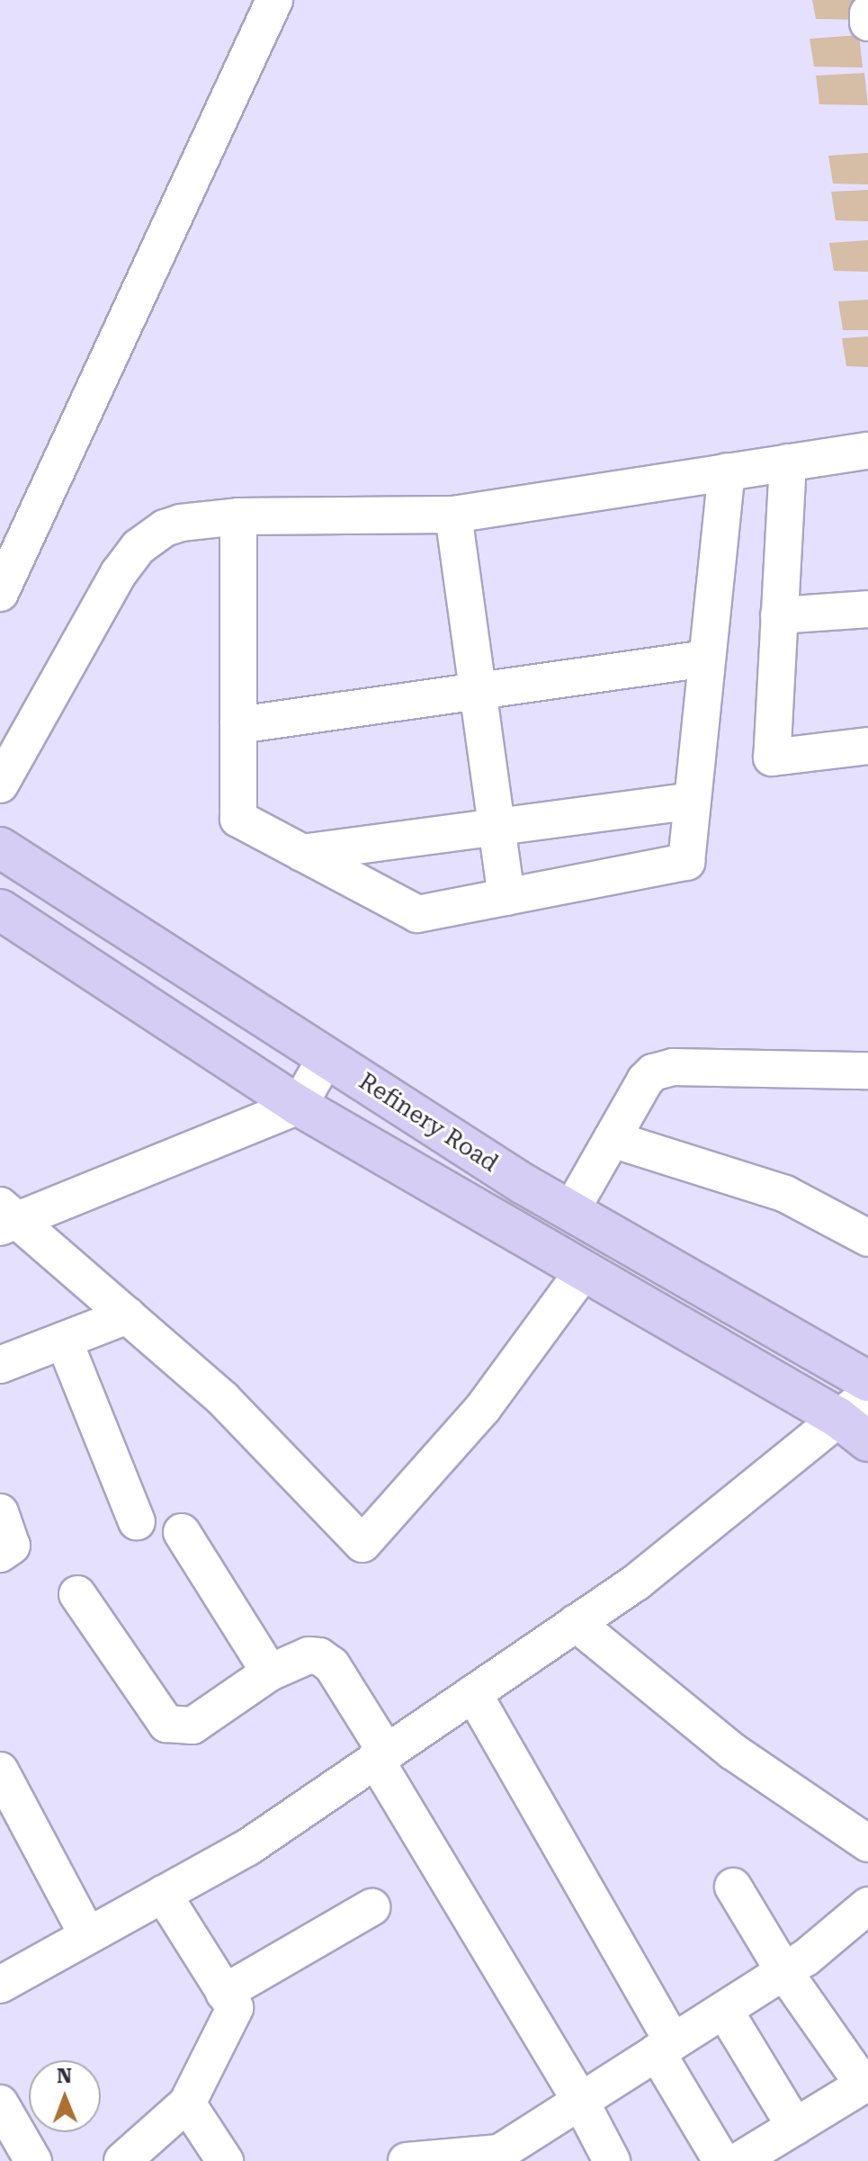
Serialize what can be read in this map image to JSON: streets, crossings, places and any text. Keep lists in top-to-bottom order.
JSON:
{
  "streets": {
    "main road": ["Refinery Road"]
  },
  "north": "top"
}
